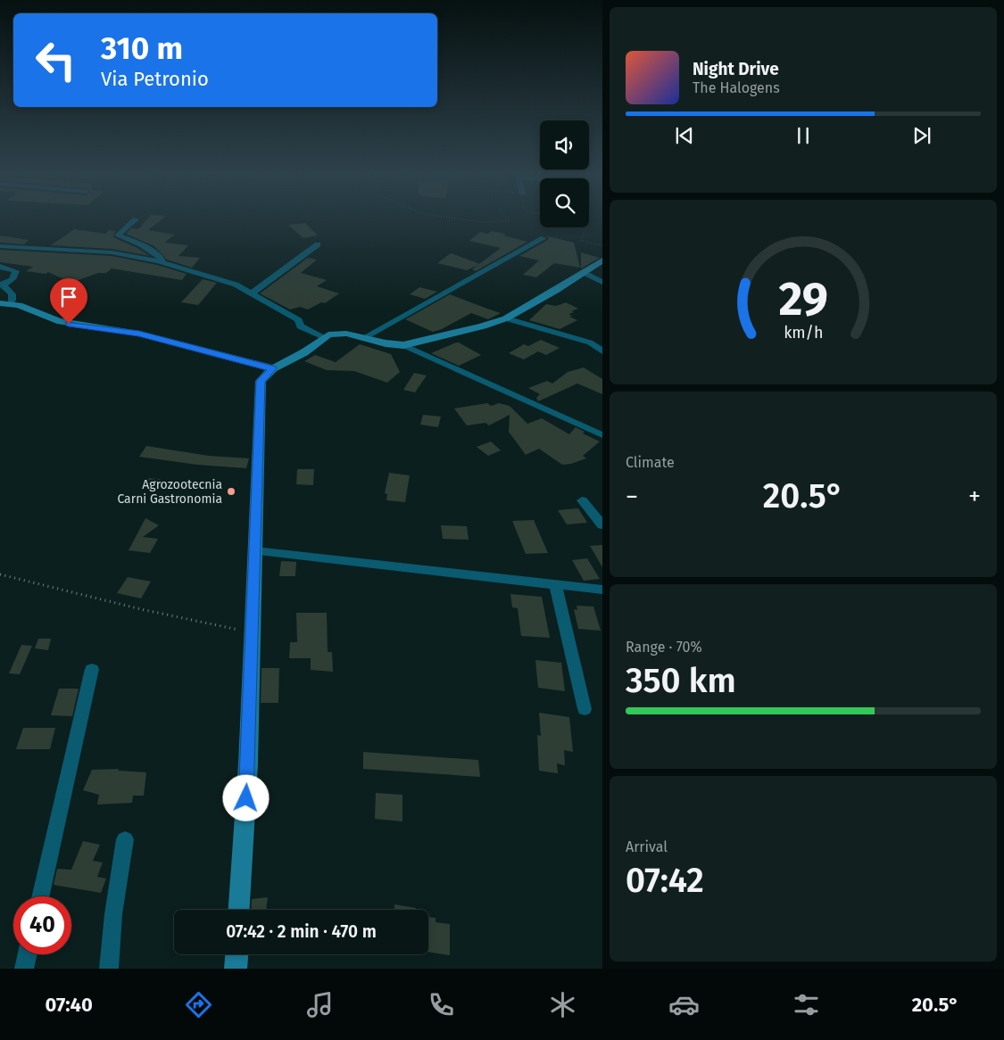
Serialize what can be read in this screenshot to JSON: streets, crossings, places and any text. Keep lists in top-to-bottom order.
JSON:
{
  "places": ["Agrozootecnia Carni Gastronomia"],
  "page": {
    "turn": ["310 m", "Via Petronio"],
    "song": ["Night Drive", "The Halogens"],
    "tile": [
      "Climate",
      ["Range · 70%", "350 km"],
      ["Arrival", "07:42"]
    ],
    "heat": ["−", "20.5°", "+"],
    "limit": "40",
    "trip": "07:42 · 2 min · 470 m",
    "tabs": ["07:40", "20.5°"],
    "gauge": ["29", "km/h"]
  }
}
